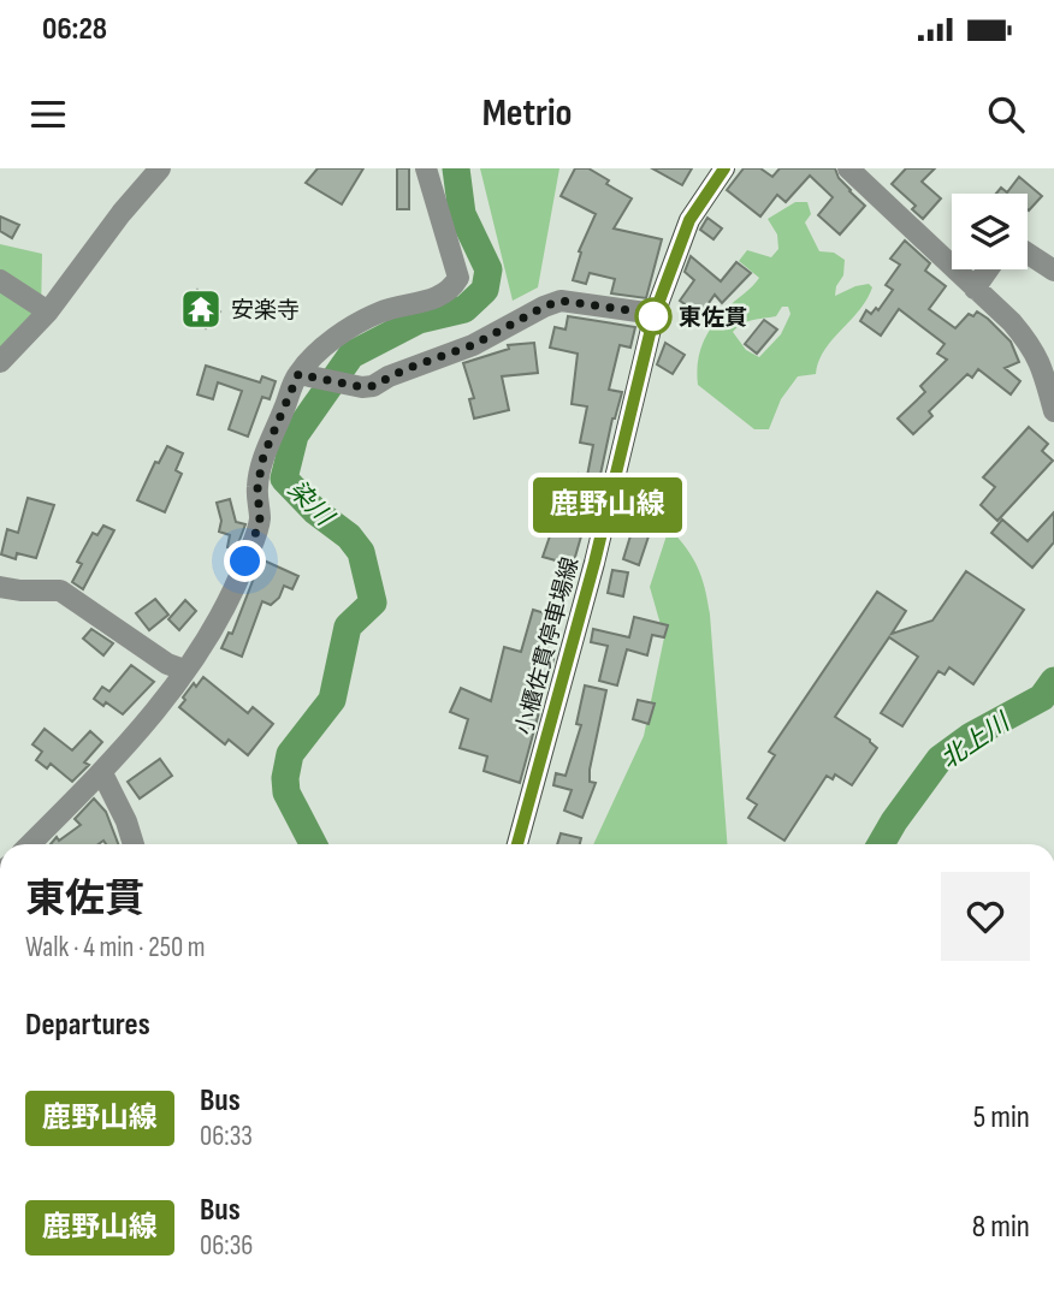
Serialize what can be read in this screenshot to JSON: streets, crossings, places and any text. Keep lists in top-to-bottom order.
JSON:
{
  "streets": {
    "main road": ["小櫃佐貫停車場線"]
  },
  "water": ["染川", "北上川"],
  "places": {
    "temple": ["安楽寺"],
    "other": ["東佐貫"]
  },
  "lines": ["bus line 鹿野山線"],
  "page": {
    "status": "06:28",
    "header": "Metrio",
    "on_map": "鹿野山線",
    "heading": [
      ["東佐貫", "Walk · 4 min · 250 m"],
      "Departures"
    ],
    "list": [
      {
        "mark": "鹿野山線",
        "name": "Bus",
        "note": "06:33",
        "value": "5 min"
      },
      {
        "mark": "鹿野山線",
        "name": "Bus",
        "note": "06:36",
        "value": "8 min"
      }
    ]
  }
}
